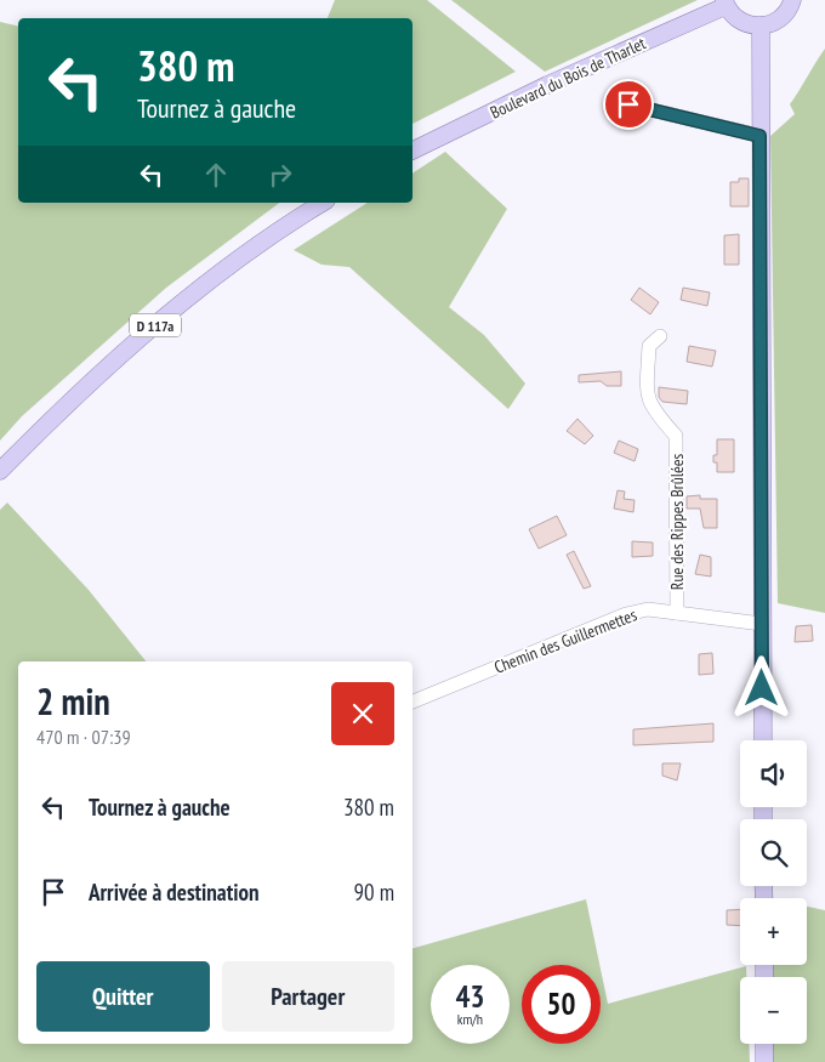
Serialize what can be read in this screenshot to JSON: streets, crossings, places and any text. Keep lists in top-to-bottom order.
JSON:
{
  "streets": {
    "main road": ["Boulevard du Bois de Tharlet", "D 117a"],
    "street": ["Rue des Rippes Brûlées", "Chemin des Guillermettes"]
  },
  "crossings": [
    ["Rue des Rippes Brûlées", "Chemin des Guillermettes"]
  ],
  "page": {
    "turn": ["380 m", "Tournez à gauche"],
    "heading": ["2 min", "470 m · 07:39"],
    "map_buttons": ["+", "−"],
    "list": [
      {
        "name": "Tournez à gauche",
        "value": "380 m"
      },
      {
        "name": "Arrivée à destination",
        "value": "90 m"
      }
    ],
    "buttons": ["Quitter", "Partager"],
    "speed": "43 km/h",
    "limit": "50"
  }
}
